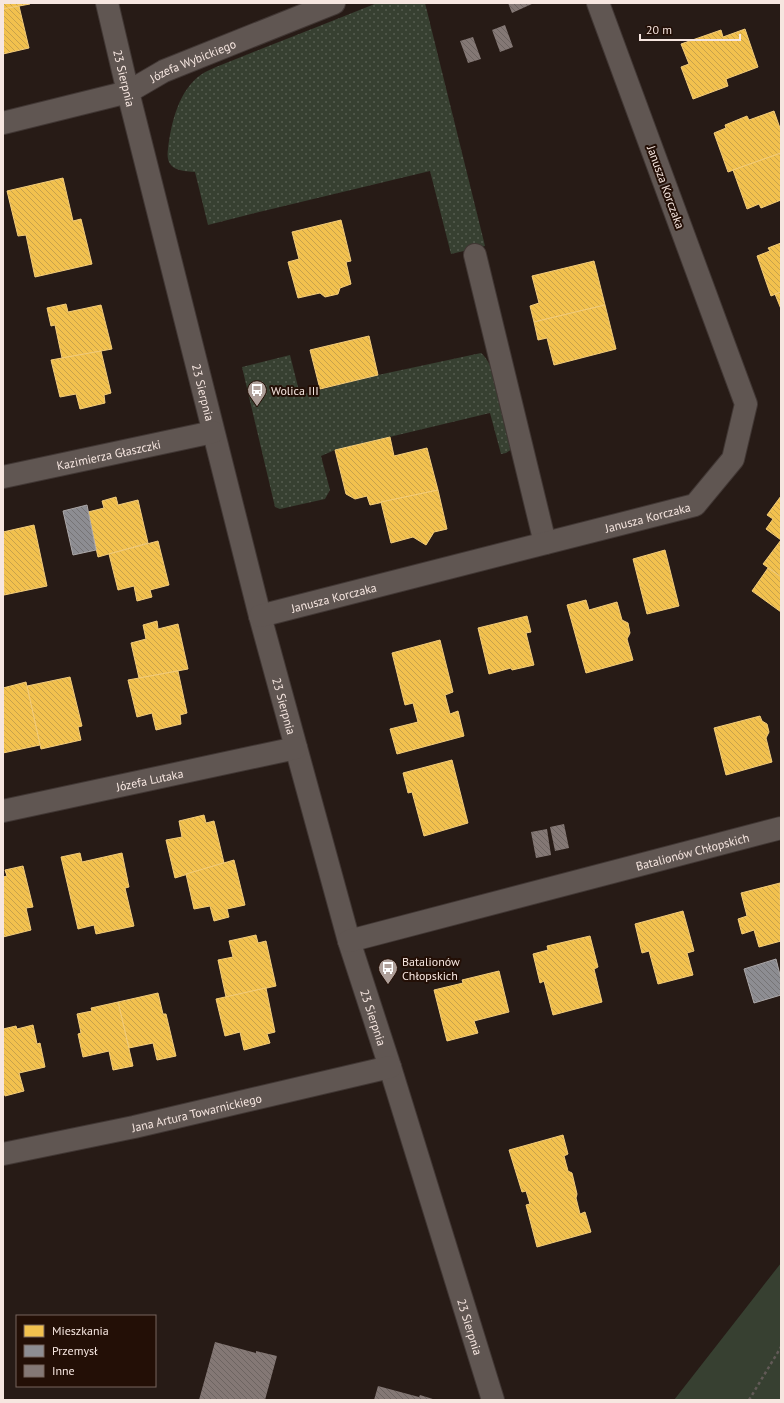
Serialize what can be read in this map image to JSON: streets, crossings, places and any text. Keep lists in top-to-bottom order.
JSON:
{
  "streets": {
    "street": [
      "Józefa Wybickiego",
      "23 Sierpnia",
      "Janusza Korczaka",
      "Kazimierza Głaszczki",
      "Józefa Lutaka",
      "Batalionów Chłopskich",
      "Jana Artura Towarnickiego"
    ]
  },
  "crossings": [
    ["Józefa Wybickiego", "23 Sierpnia"],
    ["23 Sierpnia", "Janusza Korczaka"],
    ["23 Sierpnia", "Kazimierza Głaszczki"],
    ["23 Sierpnia", "Józefa Lutaka"],
    ["23 Sierpnia", "Batalionów Chłopskich"],
    ["23 Sierpnia", "Jana Artura Towarnickiego"]
  ],
  "places": {
    "bus stop": ["Wolica III", "Batalionów Chłopskich"]
  },
  "legend": ["Mieszkania", "Przemysł", "Inne"],
  "scale_bar": "20 m"
}
